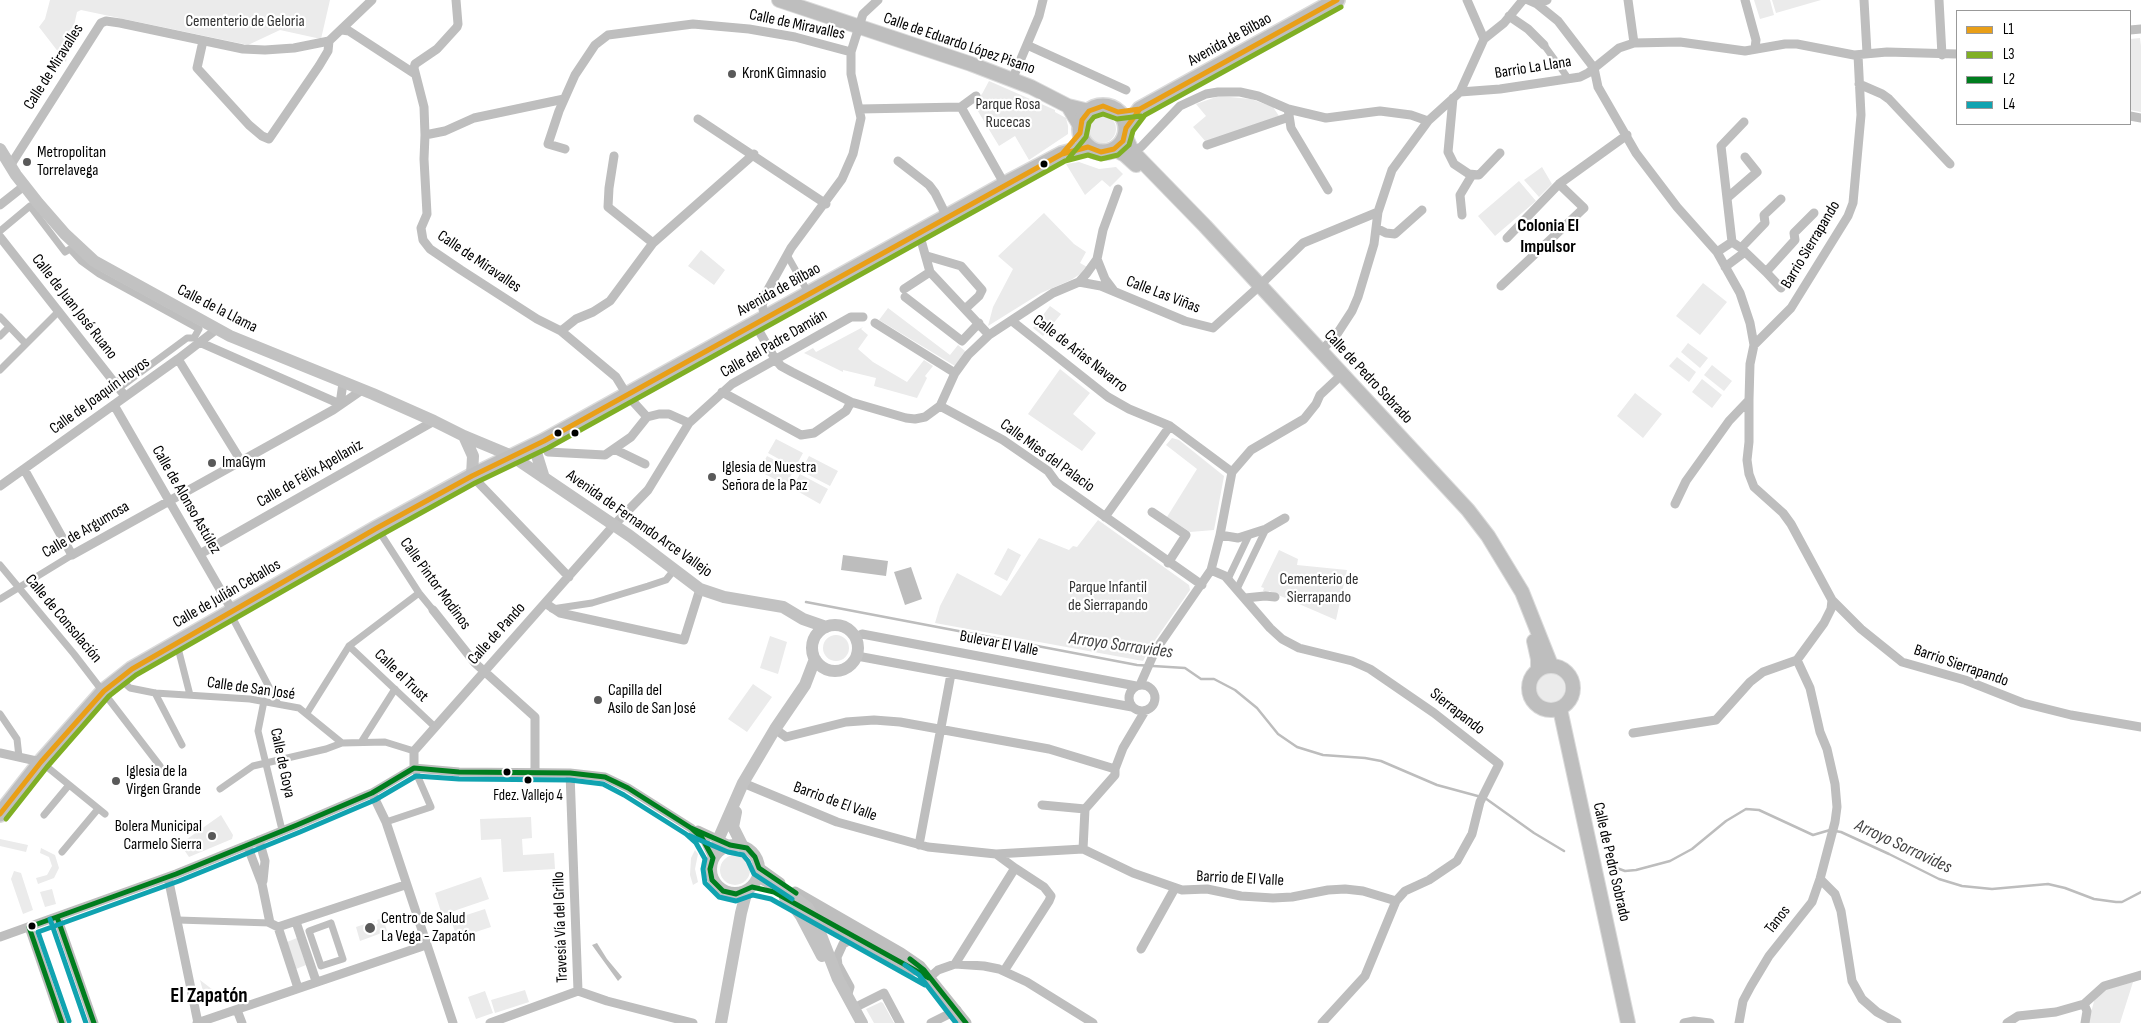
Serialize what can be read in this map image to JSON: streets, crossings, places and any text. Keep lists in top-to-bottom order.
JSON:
{
  "streets": {
    "highway": ["Avenida de Bilbao", "Calle de Julián Ceballos"],
    "main road": [
      "Calle de Eduardo López Pisano",
      "Calle de la Llama",
      "Calle de Pedro Sobrado",
      "Avenida de Fernando Arce Vallejo"
    ],
    "street": [
      "Calle de Miravalles",
      "Barrio La Llana",
      "Barrio Sierrapando",
      "Calle Las Viñas",
      "Calle de Juan José Ruano",
      "Calle del Padre Damián",
      "Calle de Arias Navarro",
      "Calle de Joaquín Hoyos",
      "Calle Mies del Palacio",
      "Calle de Félix Apellaniz",
      "Calle de Alonso Astúlez",
      "Calle de Argumosa",
      "Calle Pintor Modinos",
      "Calle de Consolación",
      "Calle de Pando",
      "Bulevar El Valle",
      "Calle el Trust",
      "Calle de San José",
      "Sierrapando",
      "Calle de Goya",
      "Barrio de El Valle",
      "Tanos",
      "Travesía Vía del Grillo"
    ]
  },
  "crossings": [
    ["Calle de Miravalles", "Avenida de Bilbao"],
    ["Calle de Miravalles", "Calle de la Llama"],
    ["Avenida de Bilbao", "Calle de Eduardo López Pisano"],
    ["Avenida de Bilbao", "Calle de la Llama"],
    ["Avenida de Bilbao", "Calle de Pedro Sobrado"],
    ["Avenida de Bilbao", "Avenida de Fernando Arce Vallejo"],
    ["Avenida de Bilbao", "Calle de Julián Ceballos"],
    ["Calle de Eduardo López Pisano", "Calle de Pedro Sobrado"],
    ["Barrio La Llana", "Barrio Sierrapando"],
    ["Calle Las Viñas", "Calle de Pedro Sobrado"],
    ["Calle de Juan José Ruano", "Calle de Joaquín Hoyos"],
    ["Calle de la Llama", "Calle de Joaquín Hoyos"],
    ["Calle de la Llama", "Calle de Félix Apellaniz"],
    ["Calle de la Llama", "Avenida de Fernando Arce Vallejo"],
    ["Calle de la Llama", "Calle de Argumosa"],
    ["Calle de la Llama", "Calle de Julián Ceballos"],
    ["Calle del Padre Damián", "Avenida de Fernando Arce Vallejo"],
    ["Calle del Padre Damián", "Calle de Pando"],
    ["Calle de Joaquín Hoyos", "Calle de Alonso Astúlez"],
    ["Calle de Félix Apellaniz", "Calle de Alonso Astúlez"],
    ["Calle de Alonso Astúlez", "Calle de Argumosa"],
    ["Calle de Alonso Astúlez", "Calle de Julián Ceballos"],
    ["Calle de Alonso Astúlez", "Calle de San José"],
    ["Avenida de Fernando Arce Vallejo", "Calle de Julián Ceballos"],
    ["Avenida de Fernando Arce Vallejo", "Calle de Pando"],
    ["Avenida de Fernando Arce Vallejo", "Bulevar El Valle"],
    ["Calle de Argumosa", "Calle de Consolación"],
    ["Calle Pintor Modinos", "Calle de Julián Ceballos"],
    ["Calle Pintor Modinos", "Calle de Pando"],
    ["Calle de Julián Ceballos", "Calle de Consolación"],
    ["Calle de Pando", "Calle el Trust"],
    ["Calle de San José", "Calle de Goya"],
    ["Sierrapando", "Barrio de El Valle"]
  ],
  "districts": ["Colonia El Impulsor", "El Zapatón"],
  "water": ["Arroyo Sorravides"],
  "parks": [
    "Cementerio de Geloria",
    "Parque Rosa Rucecas",
    "Cementerio de Sierrapando",
    "Parque Infantil de Sierrapando"
  ],
  "places": [
    "KronK Gimnasio",
    "Metropolitan Torrelavega",
    "ImaGym",
    "Iglesia de Nuestra Señora de la Paz",
    "Capilla del Asilo de San José",
    "Fdez. Vallejo 4",
    "Iglesia de la Virgen Grande",
    "Bolera Municipal Carmelo Sierra",
    "Centro de Salud La Vega - Zapatón"
  ],
  "lines": [
    "transit line L1",
    "transit line L3",
    "transit line L2",
    "transit line L4"
  ],
  "legend": [
    "L1",
    "L3",
    "L2",
    "L4"
  ]
}
